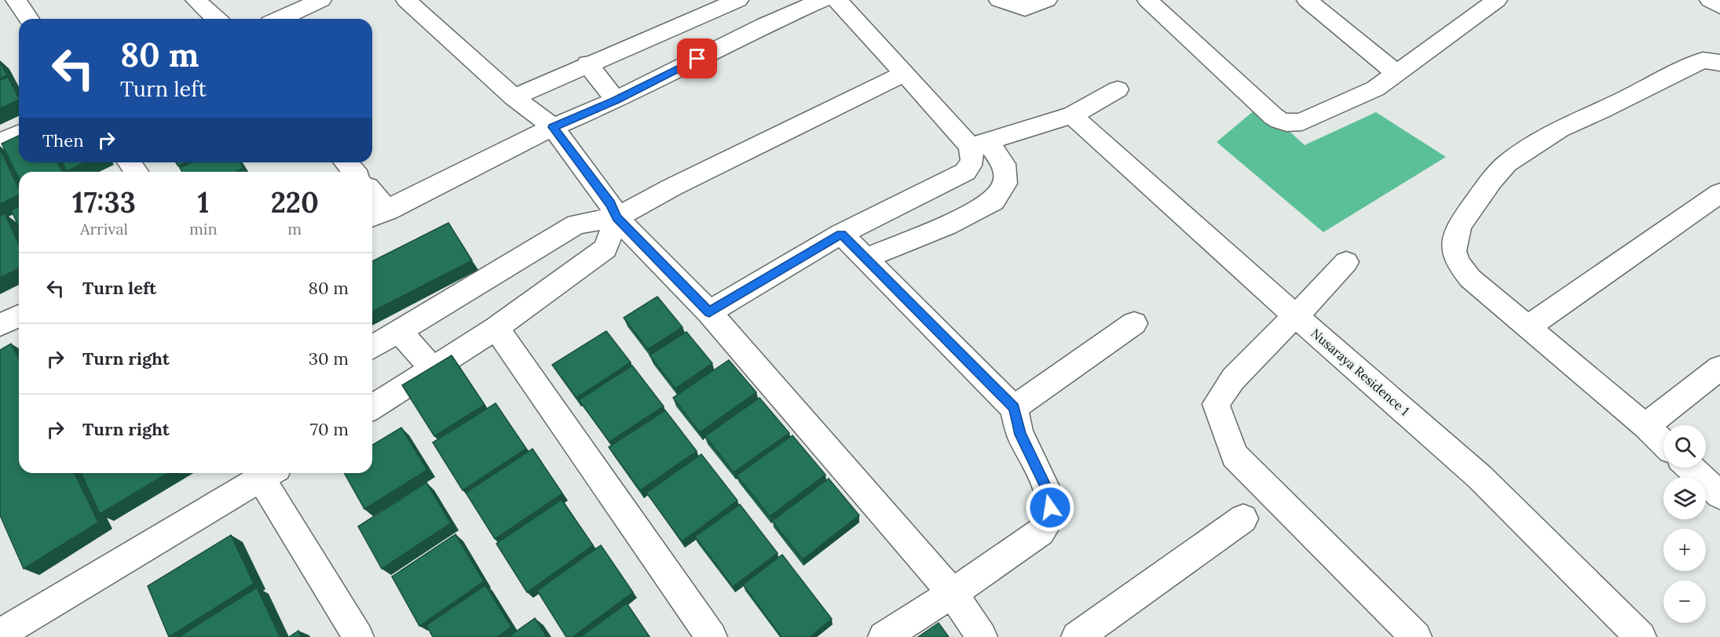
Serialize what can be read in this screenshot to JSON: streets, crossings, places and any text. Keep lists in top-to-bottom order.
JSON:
{
  "streets": {
    "street": ["Nusaraya Residence 1"]
  },
  "page": {
    "turn": ["80 m", "Turn left"],
    "then": "Then",
    "eta": [
      "17:33",
      "Arrival",
      "1",
      "min",
      "220",
      "m"
    ],
    "list": [
      {
        "name": "Turn left",
        "value": "80 m"
      },
      {
        "name": "Turn right",
        "value": "30 m"
      },
      {
        "name": "Turn right",
        "value": "70 m"
      }
    ],
    "map_buttons": ["+", "−"]
  }
}
